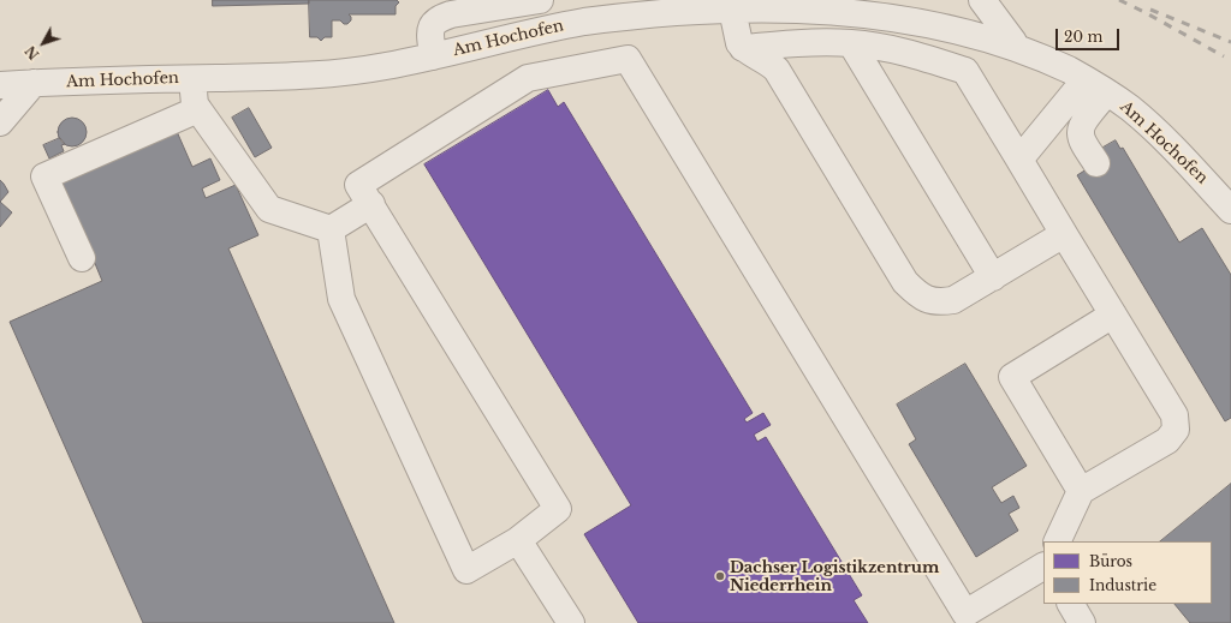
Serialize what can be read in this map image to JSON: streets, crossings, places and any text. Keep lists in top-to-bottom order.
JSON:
{
  "streets": {
    "street": ["Am Hochofen"]
  },
  "places": ["Dachser Logistikzentrum Niederrhein"],
  "legend": ["Büros", "Industrie"],
  "scale_bar": "20 m",
  "north": "bottom left"
}
